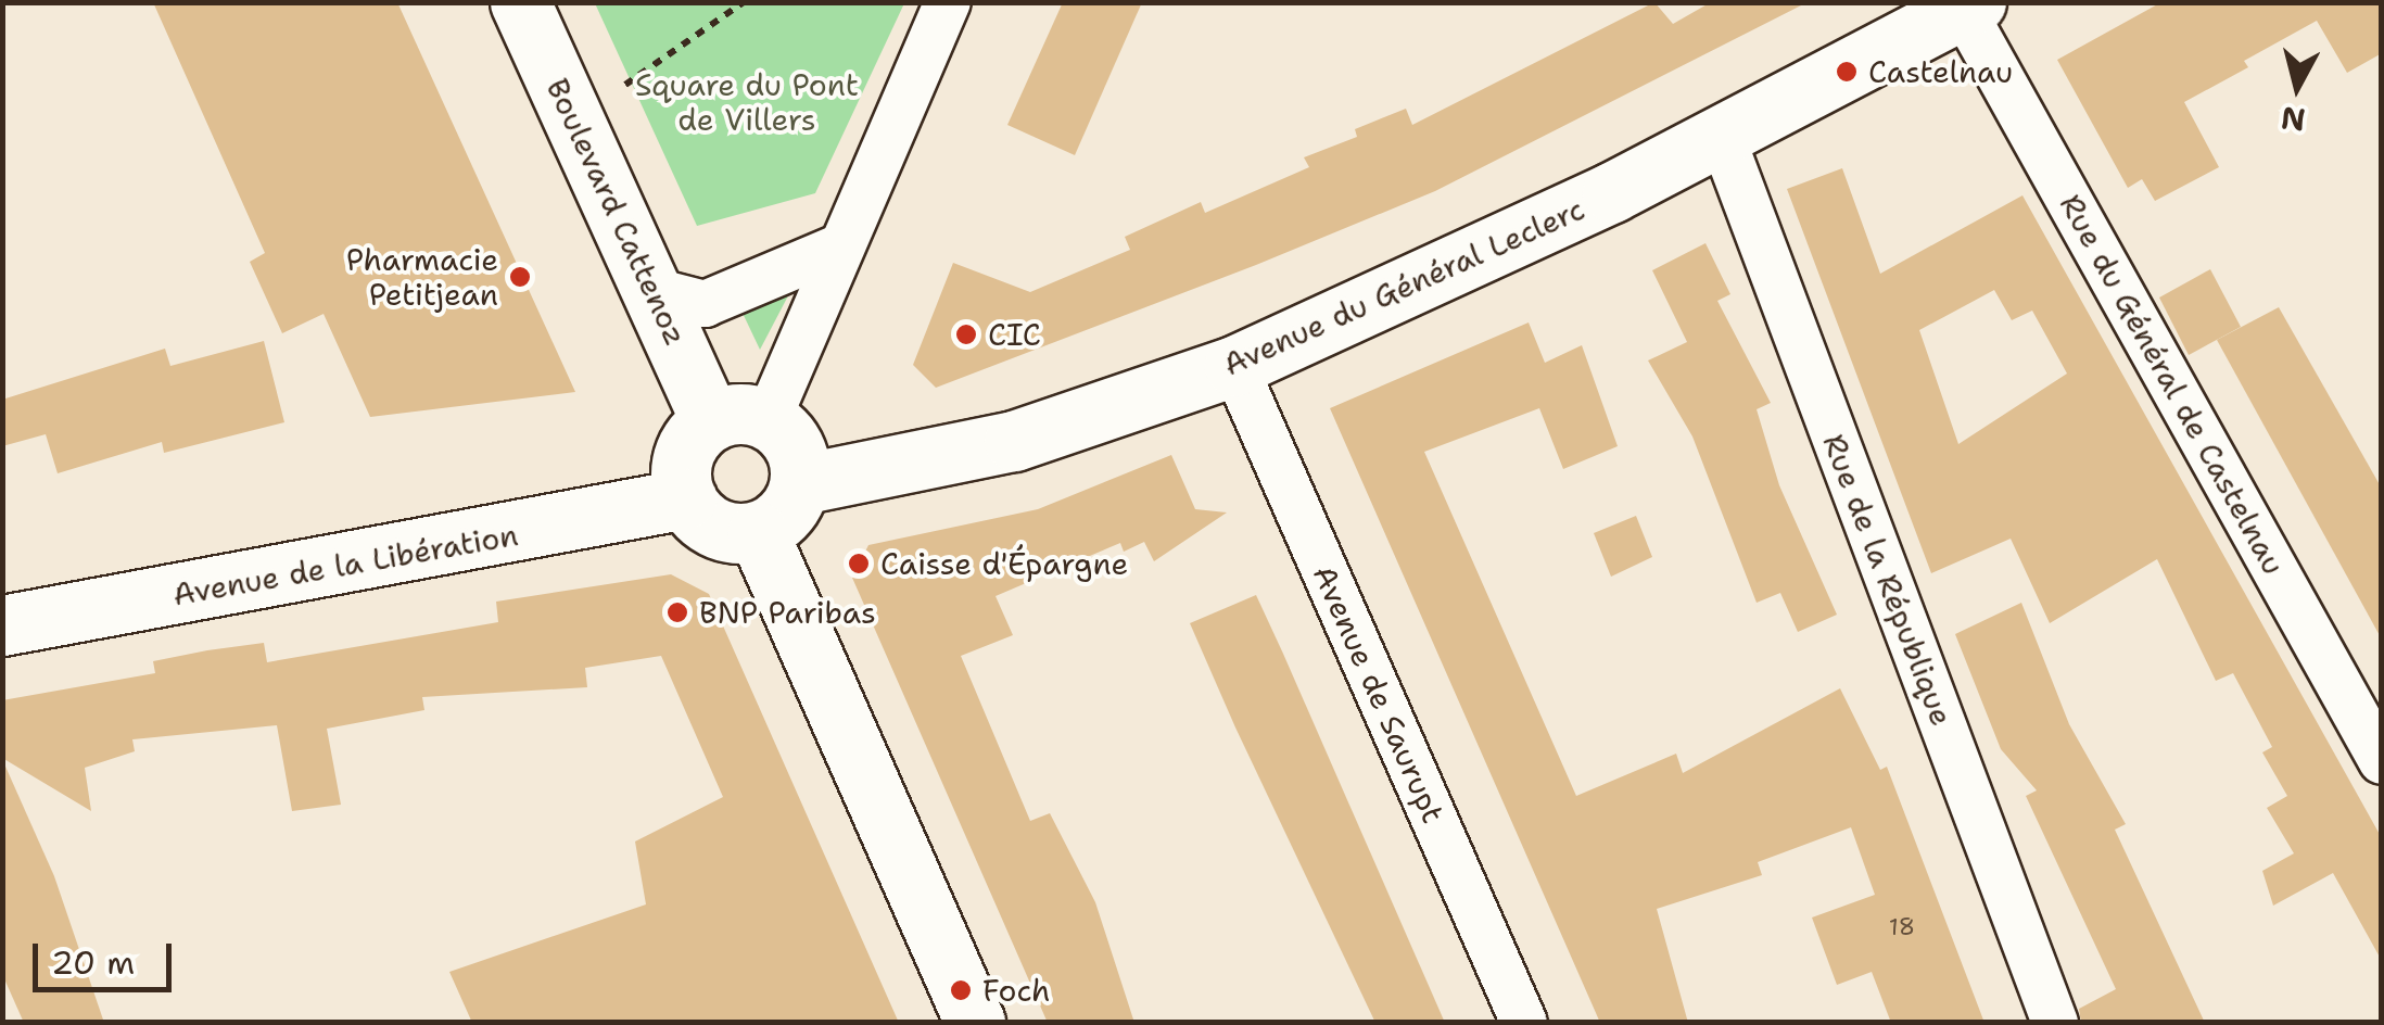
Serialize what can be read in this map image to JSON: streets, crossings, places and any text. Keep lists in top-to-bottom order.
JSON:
{
  "streets": {
    "main road": ["Boulevard Cattenoz", "Avenue du Général Leclerc", "Avenue de la Libération"],
    "street": ["Rue du Général de Castelnau", "Rue de la République", "Avenue de Saurupt"]
  },
  "crossings": [
    ["Boulevard Cattenoz", "Avenue du Général Leclerc"],
    ["Boulevard Cattenoz", "Avenue de la Libération"],
    ["Avenue du Général Leclerc", "Rue du Général de Castelnau"],
    ["Avenue du Général Leclerc", "Avenue de la Libération"],
    ["Avenue du Général Leclerc", "Rue de la République"],
    ["Avenue du Général Leclerc", "Avenue de Saurupt"]
  ],
  "parks": ["Square du Pont de Villers"],
  "places": [
    "Castelnau",
    "Pharmacie Petitjean",
    "CIC",
    "Caisse d'Épargne",
    "BNP Paribas",
    "Foch"
  ],
  "house_numbers": ["18"],
  "scale_bar": "20 m",
  "north": "bottom"
}
